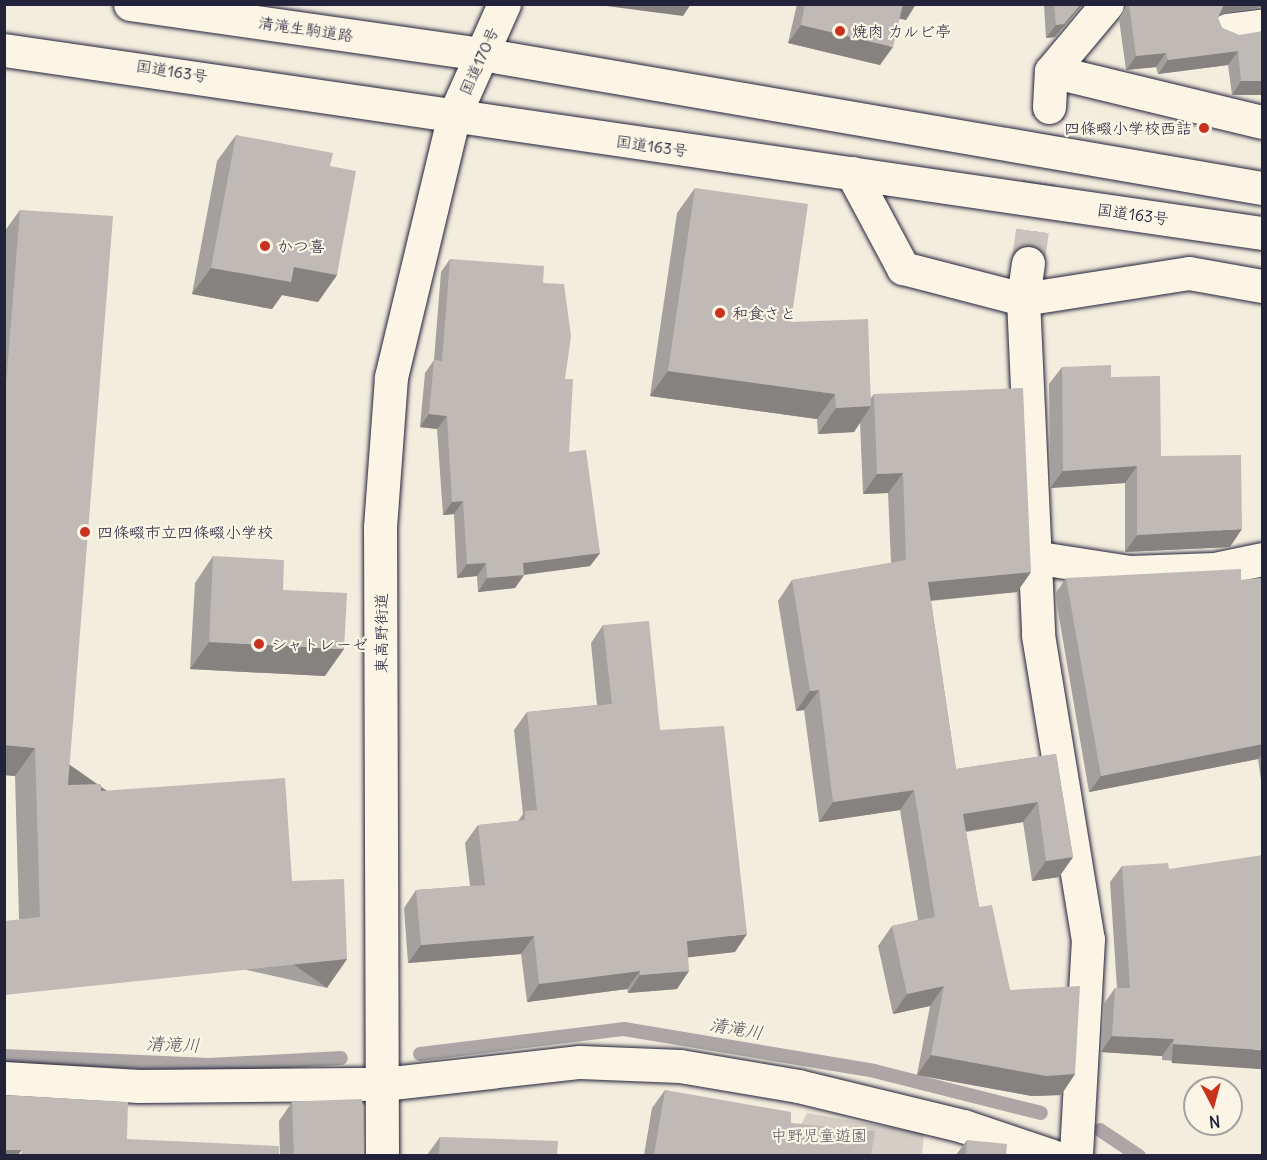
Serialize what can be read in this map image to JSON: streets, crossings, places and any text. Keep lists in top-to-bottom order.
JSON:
{
  "streets": {
    "main road": [
      "清滝生駒道路",
      "国道170号",
      "国道163号",
      "東高野街道"
    ]
  },
  "crossings": [
    ["清滝生駒道路", "国道170号"],
    ["国道170号", "国道163号"],
    ["国道170号", "東高野街道"],
    ["国道163号", "東高野街道"]
  ],
  "water": ["清滝川"],
  "parks": ["中野児童遊園"],
  "places": [
    "焼肉 カルビ亭",
    "四條畷小学校西詰",
    "かつ喜",
    "和食さと",
    "四條畷市立四條畷小学校",
    "シャトレーゼ"
  ],
  "north": "bottom"
}
